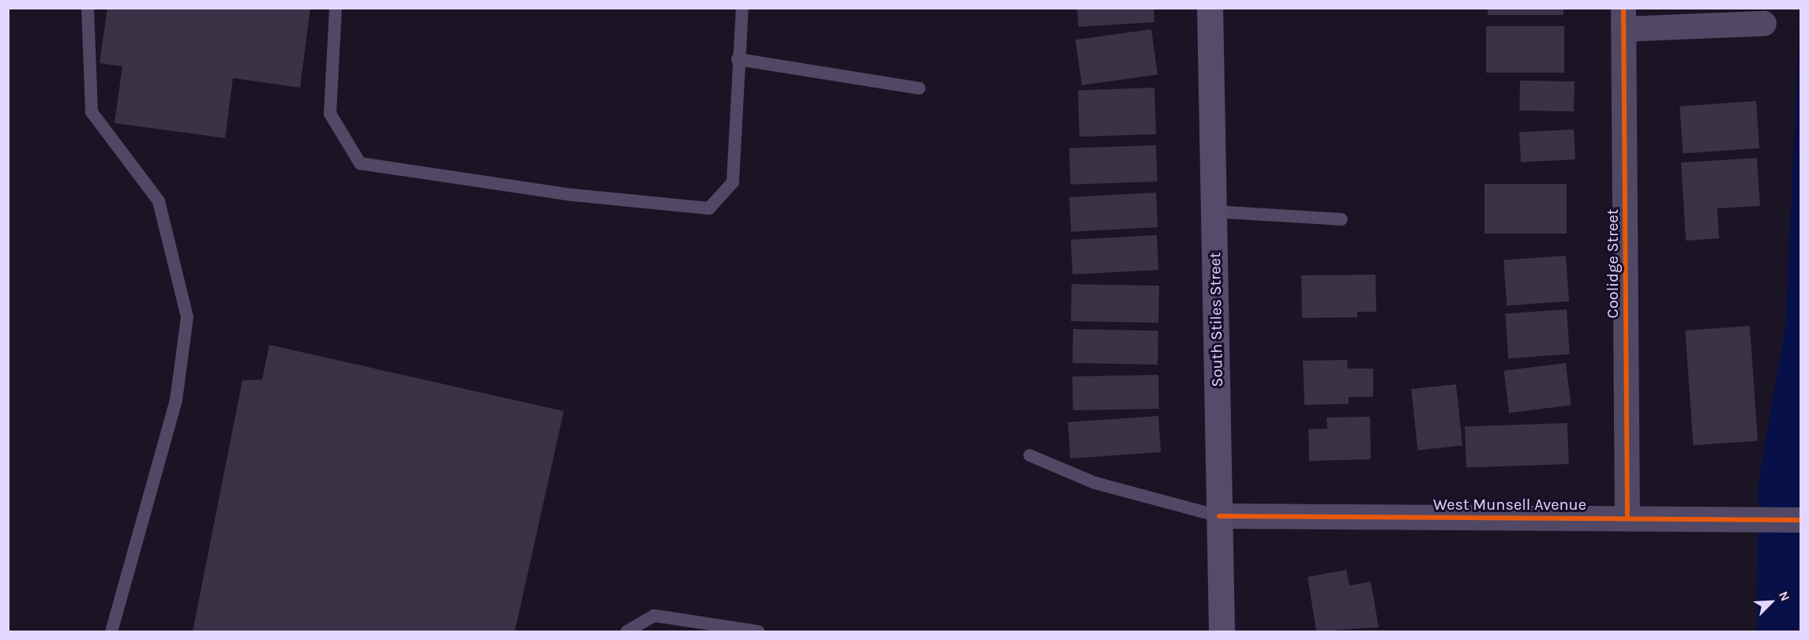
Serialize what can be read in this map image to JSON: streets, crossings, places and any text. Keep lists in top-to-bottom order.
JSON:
{
  "streets": {
    "main road": ["South Stiles Street"],
    "street": ["Coolidge Street", "West Munsell Avenue"]
  },
  "crossings": [
    ["Coolidge Street", "West Munsell Avenue"],
    ["South Stiles Street", "West Munsell Avenue"]
  ],
  "north": "top right"
}
